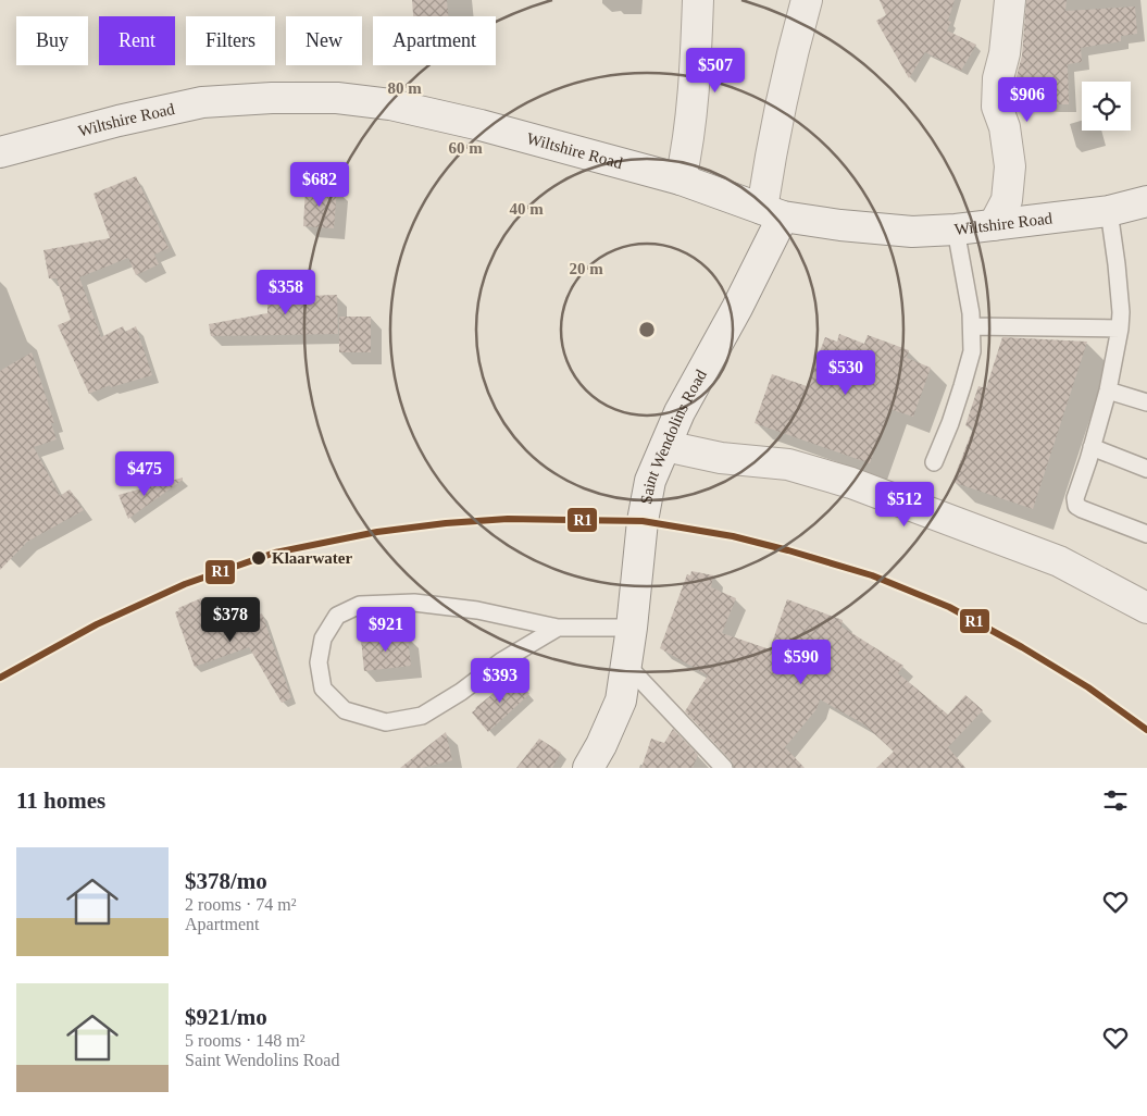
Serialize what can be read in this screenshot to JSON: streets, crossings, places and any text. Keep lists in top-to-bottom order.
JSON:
{
  "streets": {
    "street": ["Wiltshire Road", "Saint Wendolins Road"]
  },
  "crossings": [
    ["Wiltshire Road", "Saint Wendolins Road"]
  ],
  "places": ["Klaarwater"],
  "lines": ["transit line R1"],
  "page": {
    "chip": [
      "Buy",
      "Rent",
      "Filters",
      "New",
      "Apartment"
    ],
    "price": [
      "$507",
      "$906",
      "$682",
      "$358",
      "$530",
      "$475",
      "$512",
      "$378",
      "$921",
      "$590",
      "$393"
    ],
    "heading": "11 homes",
    "list": [
      {
        "name": "$378/mo",
        "note": "2 rooms · 74 m² · Apartment"
      },
      {
        "name": "$921/mo",
        "note": "5 rooms · 148 m² · Saint Wendolins Road"
      }
    ]
  },
  "rings": [
    "80 m",
    "60 m",
    "40 m",
    "20 m"
  ]
}
